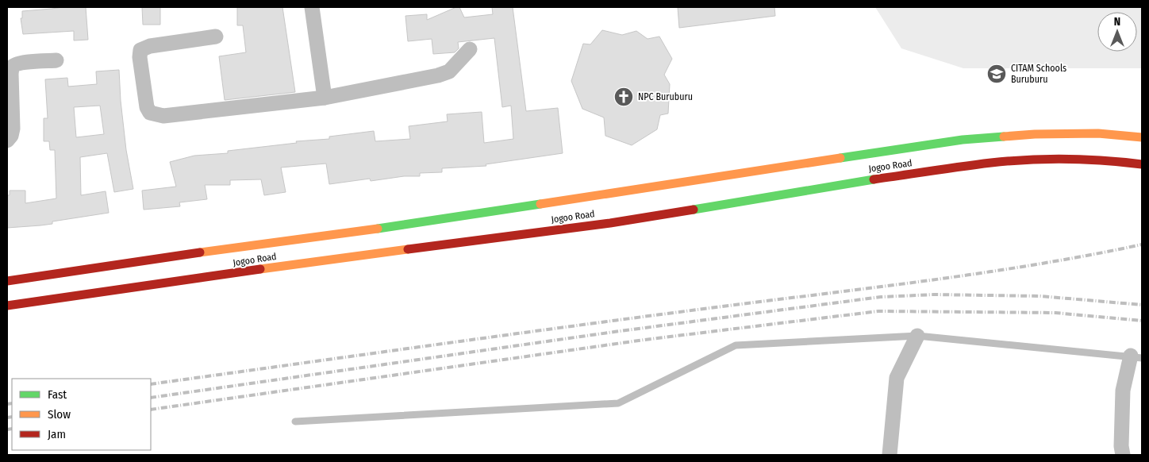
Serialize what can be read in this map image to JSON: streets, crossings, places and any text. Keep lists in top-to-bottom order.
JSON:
{
  "streets": {
    "main road": ["Jogoo Road"]
  },
  "places": {
    "school or university": ["CITAM Schools Buruburu"],
    "church": ["NPC Buruburu"]
  },
  "legend": ["Fast", "Slow", "Jam"],
  "north": "top"
}
